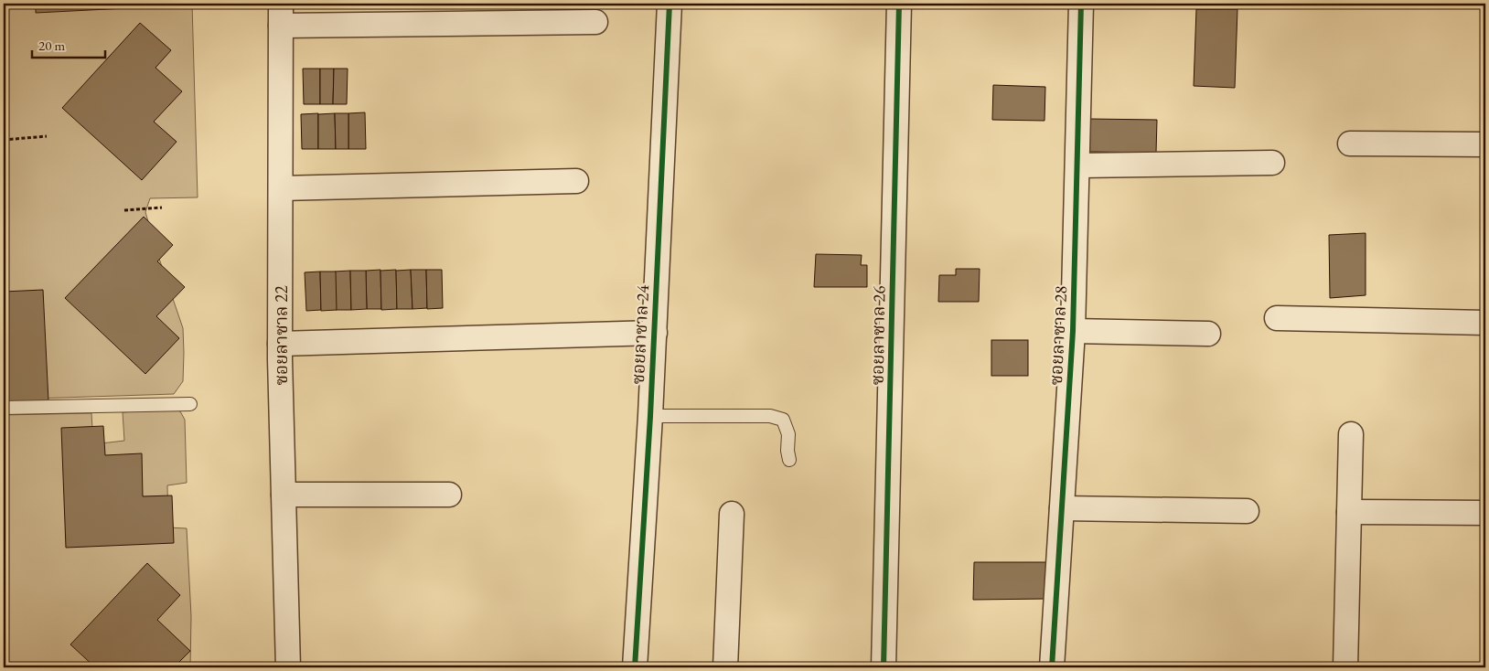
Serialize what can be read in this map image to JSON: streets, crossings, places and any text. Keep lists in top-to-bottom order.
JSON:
{
  "streets": {
    "street": [
      "ซอยลาซาล 24",
      "ซอยลาซาล 22",
      "ซอยลาซาล 26",
      "ซอยลาซาล 28"
    ]
  },
  "scale_bar": "20 m"
}
